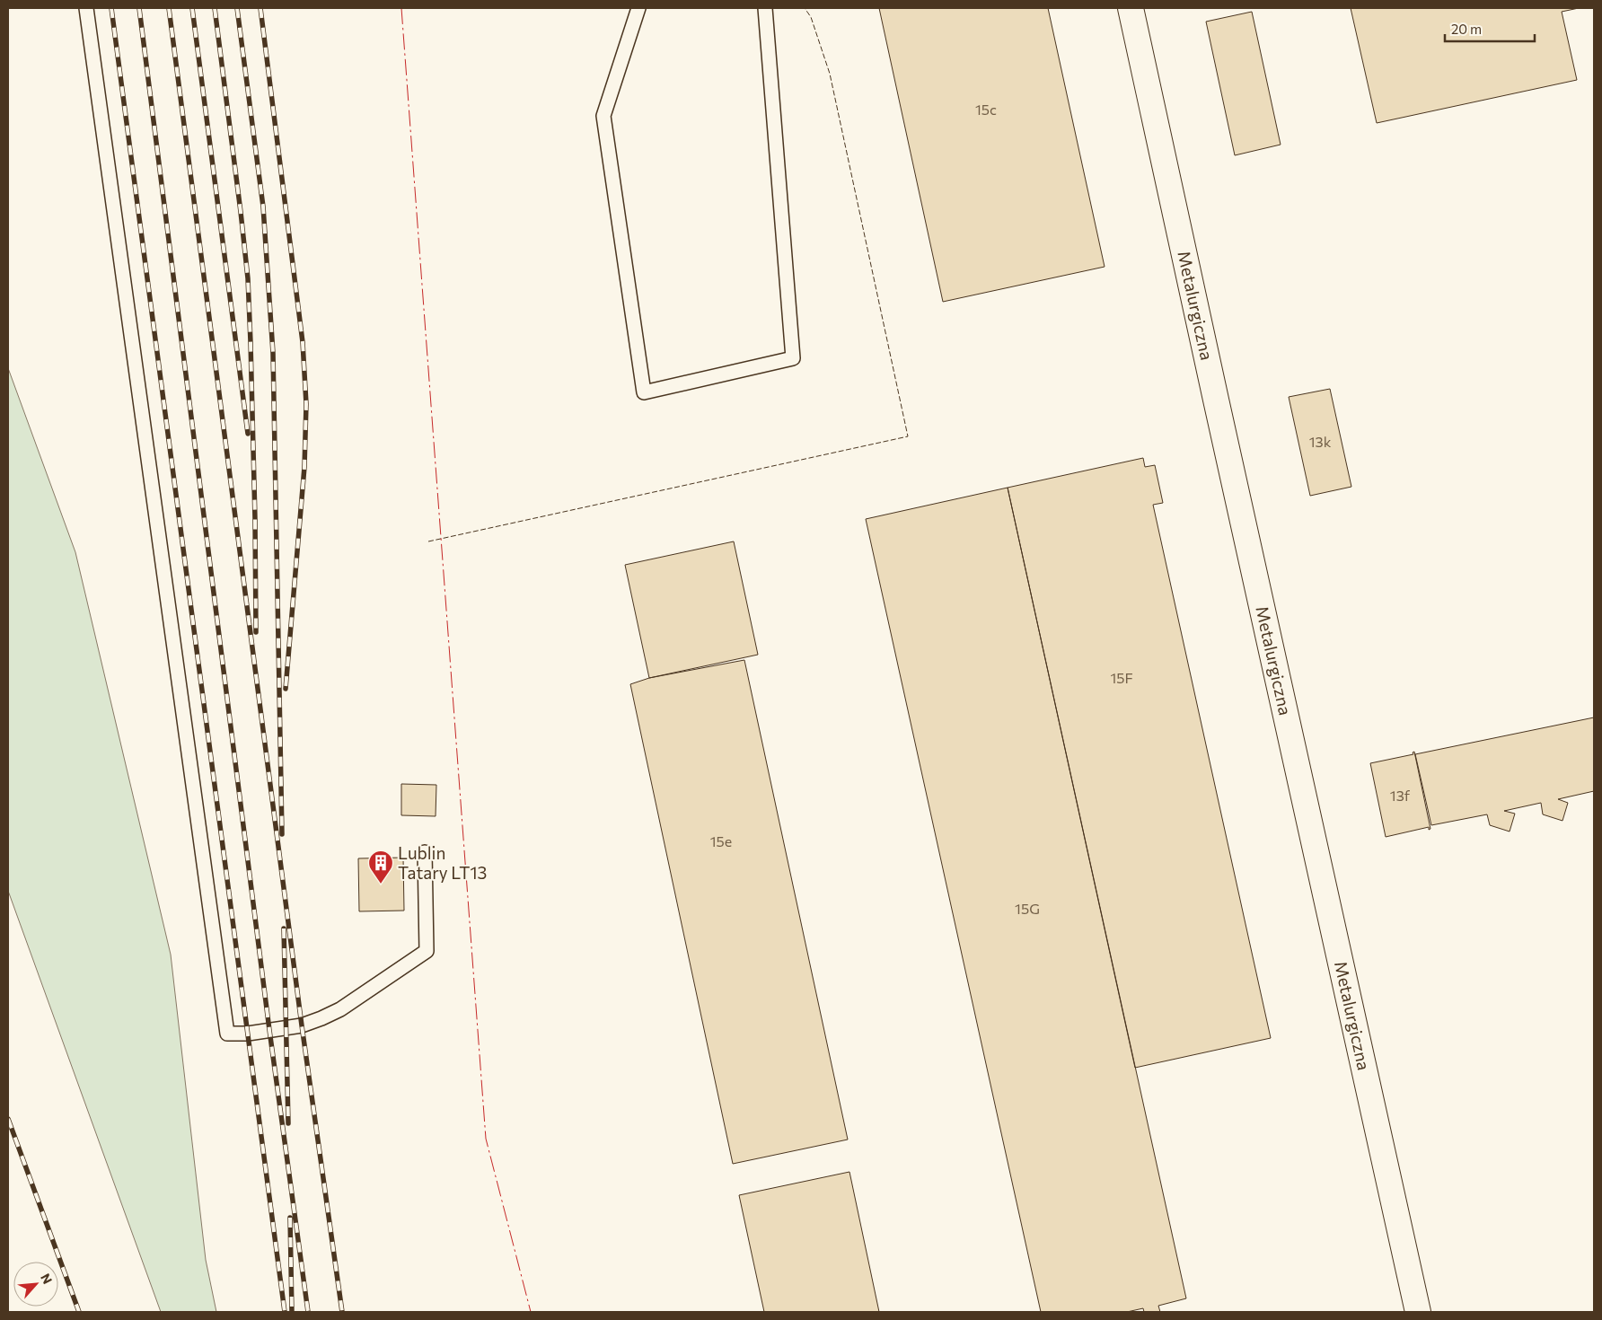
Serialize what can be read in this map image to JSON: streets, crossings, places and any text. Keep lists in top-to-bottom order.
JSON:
{
  "streets": {
    "street": ["Metalurgiczna"]
  },
  "places": {
    "building": ["Lublin Tatary LT13"]
  },
  "house_numbers": [
    "15c",
    "13k",
    "15F",
    "13f",
    "15e",
    "15G"
  ],
  "scale_bar": "20 m",
  "north": "top right"
}
